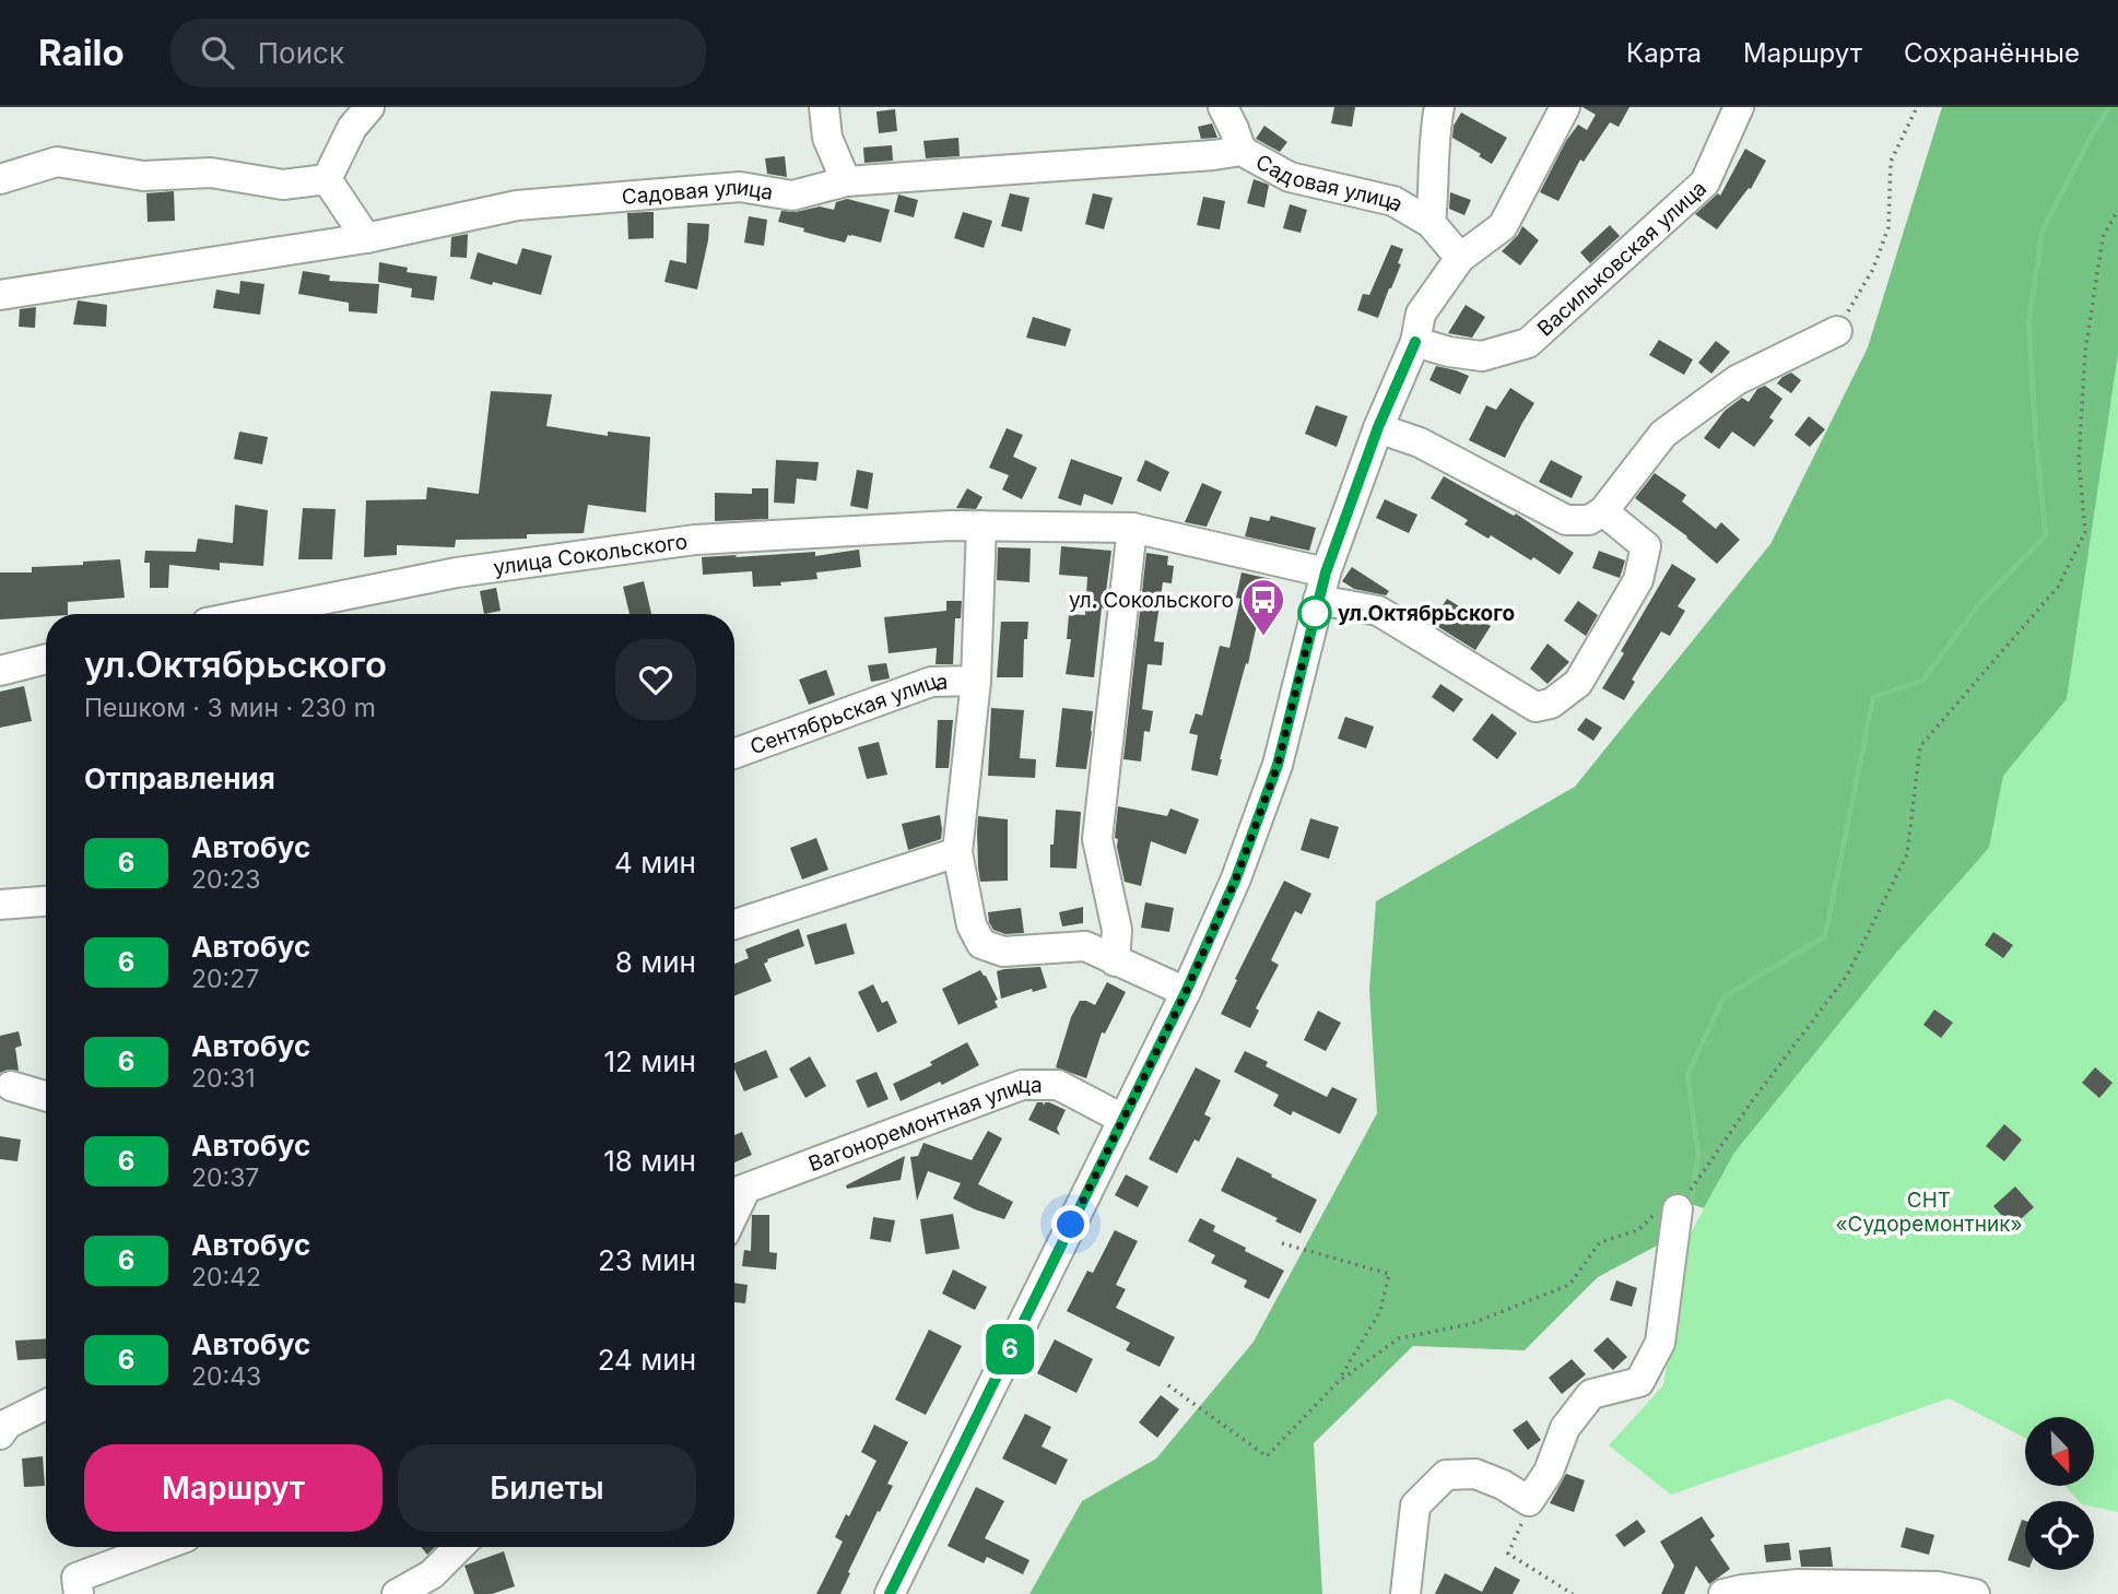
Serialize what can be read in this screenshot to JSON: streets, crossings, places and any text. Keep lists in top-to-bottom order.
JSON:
{
  "streets": {
    "street": [
      "Садовая улица",
      "Васильковская улица",
      "улица Сокольского",
      "Сентябрьская улица",
      "Вагоноремонтная улица"
    ]
  },
  "parks": ["СНТ «Судоремонтник»"],
  "places": {
    "other": ["ул.Октябрьского"],
    "bus stop": ["ул. Сокольского"]
  },
  "lines": ["bus line 6"],
  "north": "bottom right",
  "page": {
    "header": "Railo",
    "search": "Поиск",
    "nav": ["Карта", "Маршрут", "Сохранённые"],
    "on_map": "6",
    "heading": [
      ["ул.Октябрьского", "Пешком · 3 мин · 230 m"],
      "Отправления"
    ],
    "list": [
      {
        "mark": "6",
        "name": "Автобус",
        "note": "20:23",
        "value": "4 мин"
      },
      {
        "mark": "6",
        "name": "Автобус",
        "note": "20:27",
        "value": "8 мин"
      },
      {
        "mark": "6",
        "name": "Автобус",
        "note": "20:31",
        "value": "12 мин"
      },
      {
        "mark": "6",
        "name": "Автобус",
        "note": "20:37",
        "value": "18 мин"
      },
      {
        "mark": "6",
        "name": "Автобус",
        "note": "20:42",
        "value": "23 мин"
      },
      {
        "mark": "6",
        "name": "Автобус",
        "note": "20:43",
        "value": "24 мин"
      }
    ],
    "buttons": ["Маршрут", "Билеты"]
  }
}
